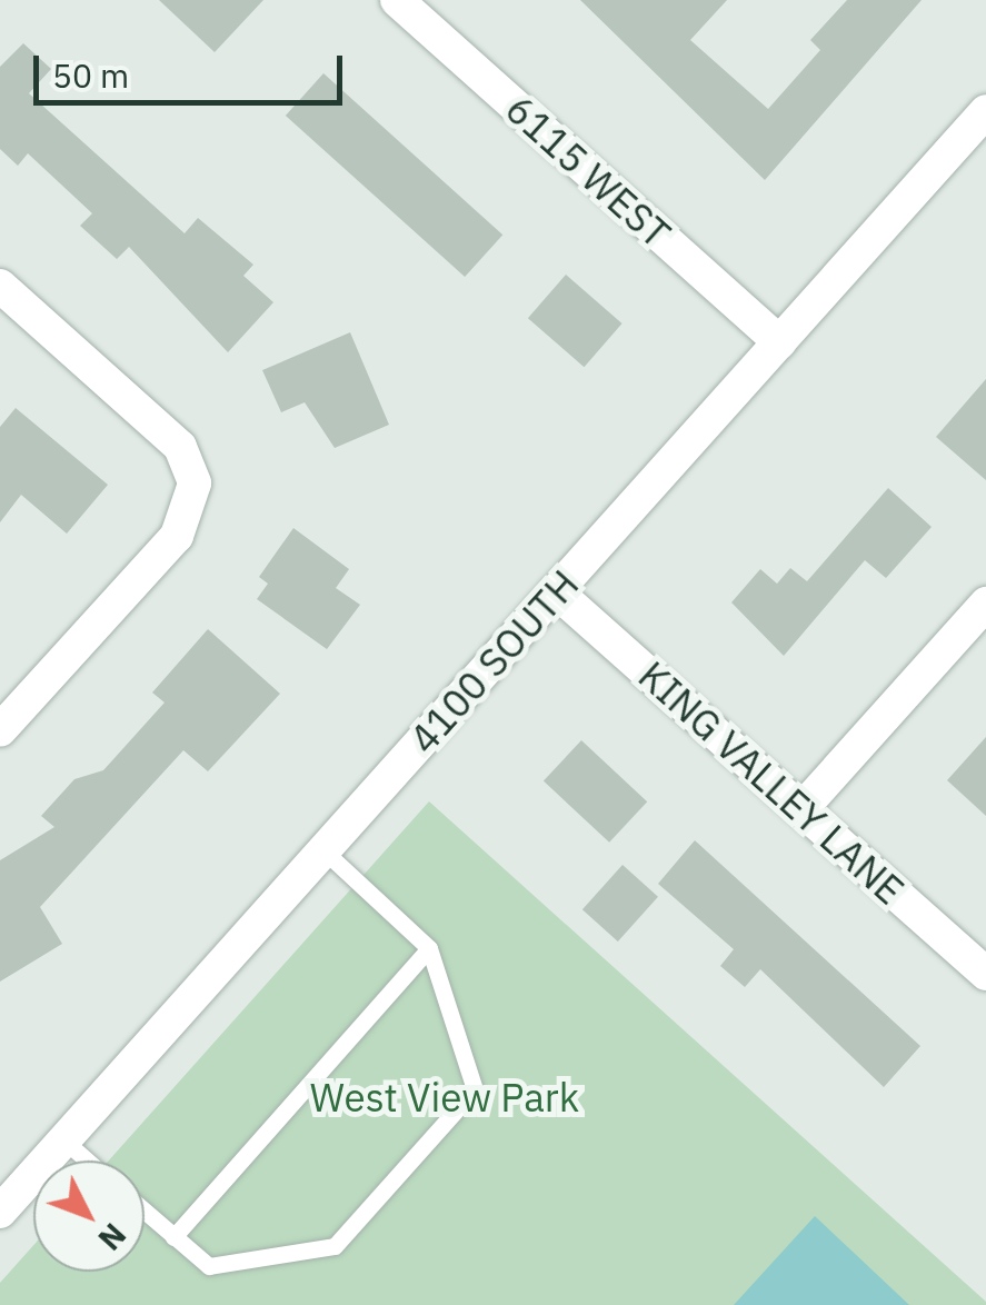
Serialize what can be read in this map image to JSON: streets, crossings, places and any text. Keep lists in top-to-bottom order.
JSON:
{
  "streets": {
    "street": ["6115 WEST", "4100 SOUTH", "KING VALLEY LANE"]
  },
  "crossings": [
    ["6115 WEST", "4100 SOUTH"],
    ["4100 SOUTH", "KING VALLEY LANE"]
  ],
  "parks": ["West View Park"],
  "scale_bar": "50 m",
  "north": "bottom right"
}
